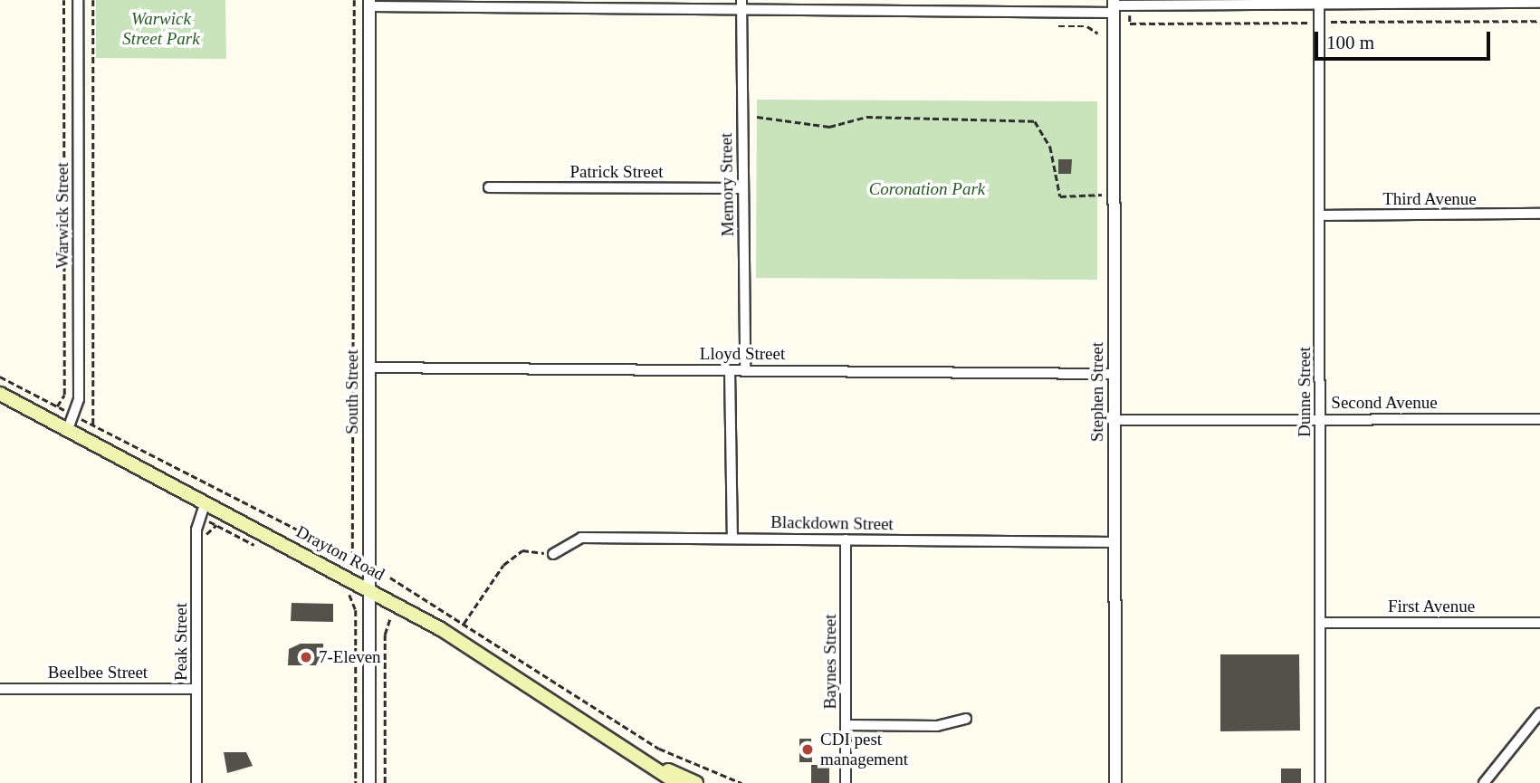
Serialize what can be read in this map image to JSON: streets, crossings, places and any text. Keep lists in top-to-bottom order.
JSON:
{
  "streets": {
    "main road": ["Drayton Road"],
    "street": [
      "Patrick Street",
      "Memory Street",
      "Third Avenue",
      "Warwick Street",
      "Lloyd Street",
      "South Street",
      "Stephen Street",
      "Dunne Street",
      "Second Avenue",
      "Blackdown Street",
      "First Avenue",
      "Peak Street",
      "Baynes Street",
      "Beelbee Street"
    ]
  },
  "crossings": [
    ["Patrick Street", "Memory Street"],
    ["Memory Street", "Lloyd Street"],
    ["Third Avenue", "Dunne Street"],
    ["Warwick Street", "Drayton Road"],
    ["Lloyd Street", "South Street"],
    ["Lloyd Street", "Stephen Street"],
    ["South Street", "Drayton Road"],
    ["Stephen Street", "Second Avenue"],
    ["Stephen Street", "Blackdown Street"],
    ["Dunne Street", "Second Avenue"],
    ["Dunne Street", "First Avenue"],
    ["Blackdown Street", "Baynes Street"],
    ["Drayton Road", "Peak Street"],
    ["Peak Street", "Beelbee Street"]
  ],
  "parks": ["Warwick Street Park", "Coronation Park"],
  "places": ["7-Eleven", "CDI pest management"],
  "scale_bar": "100 m"
}
